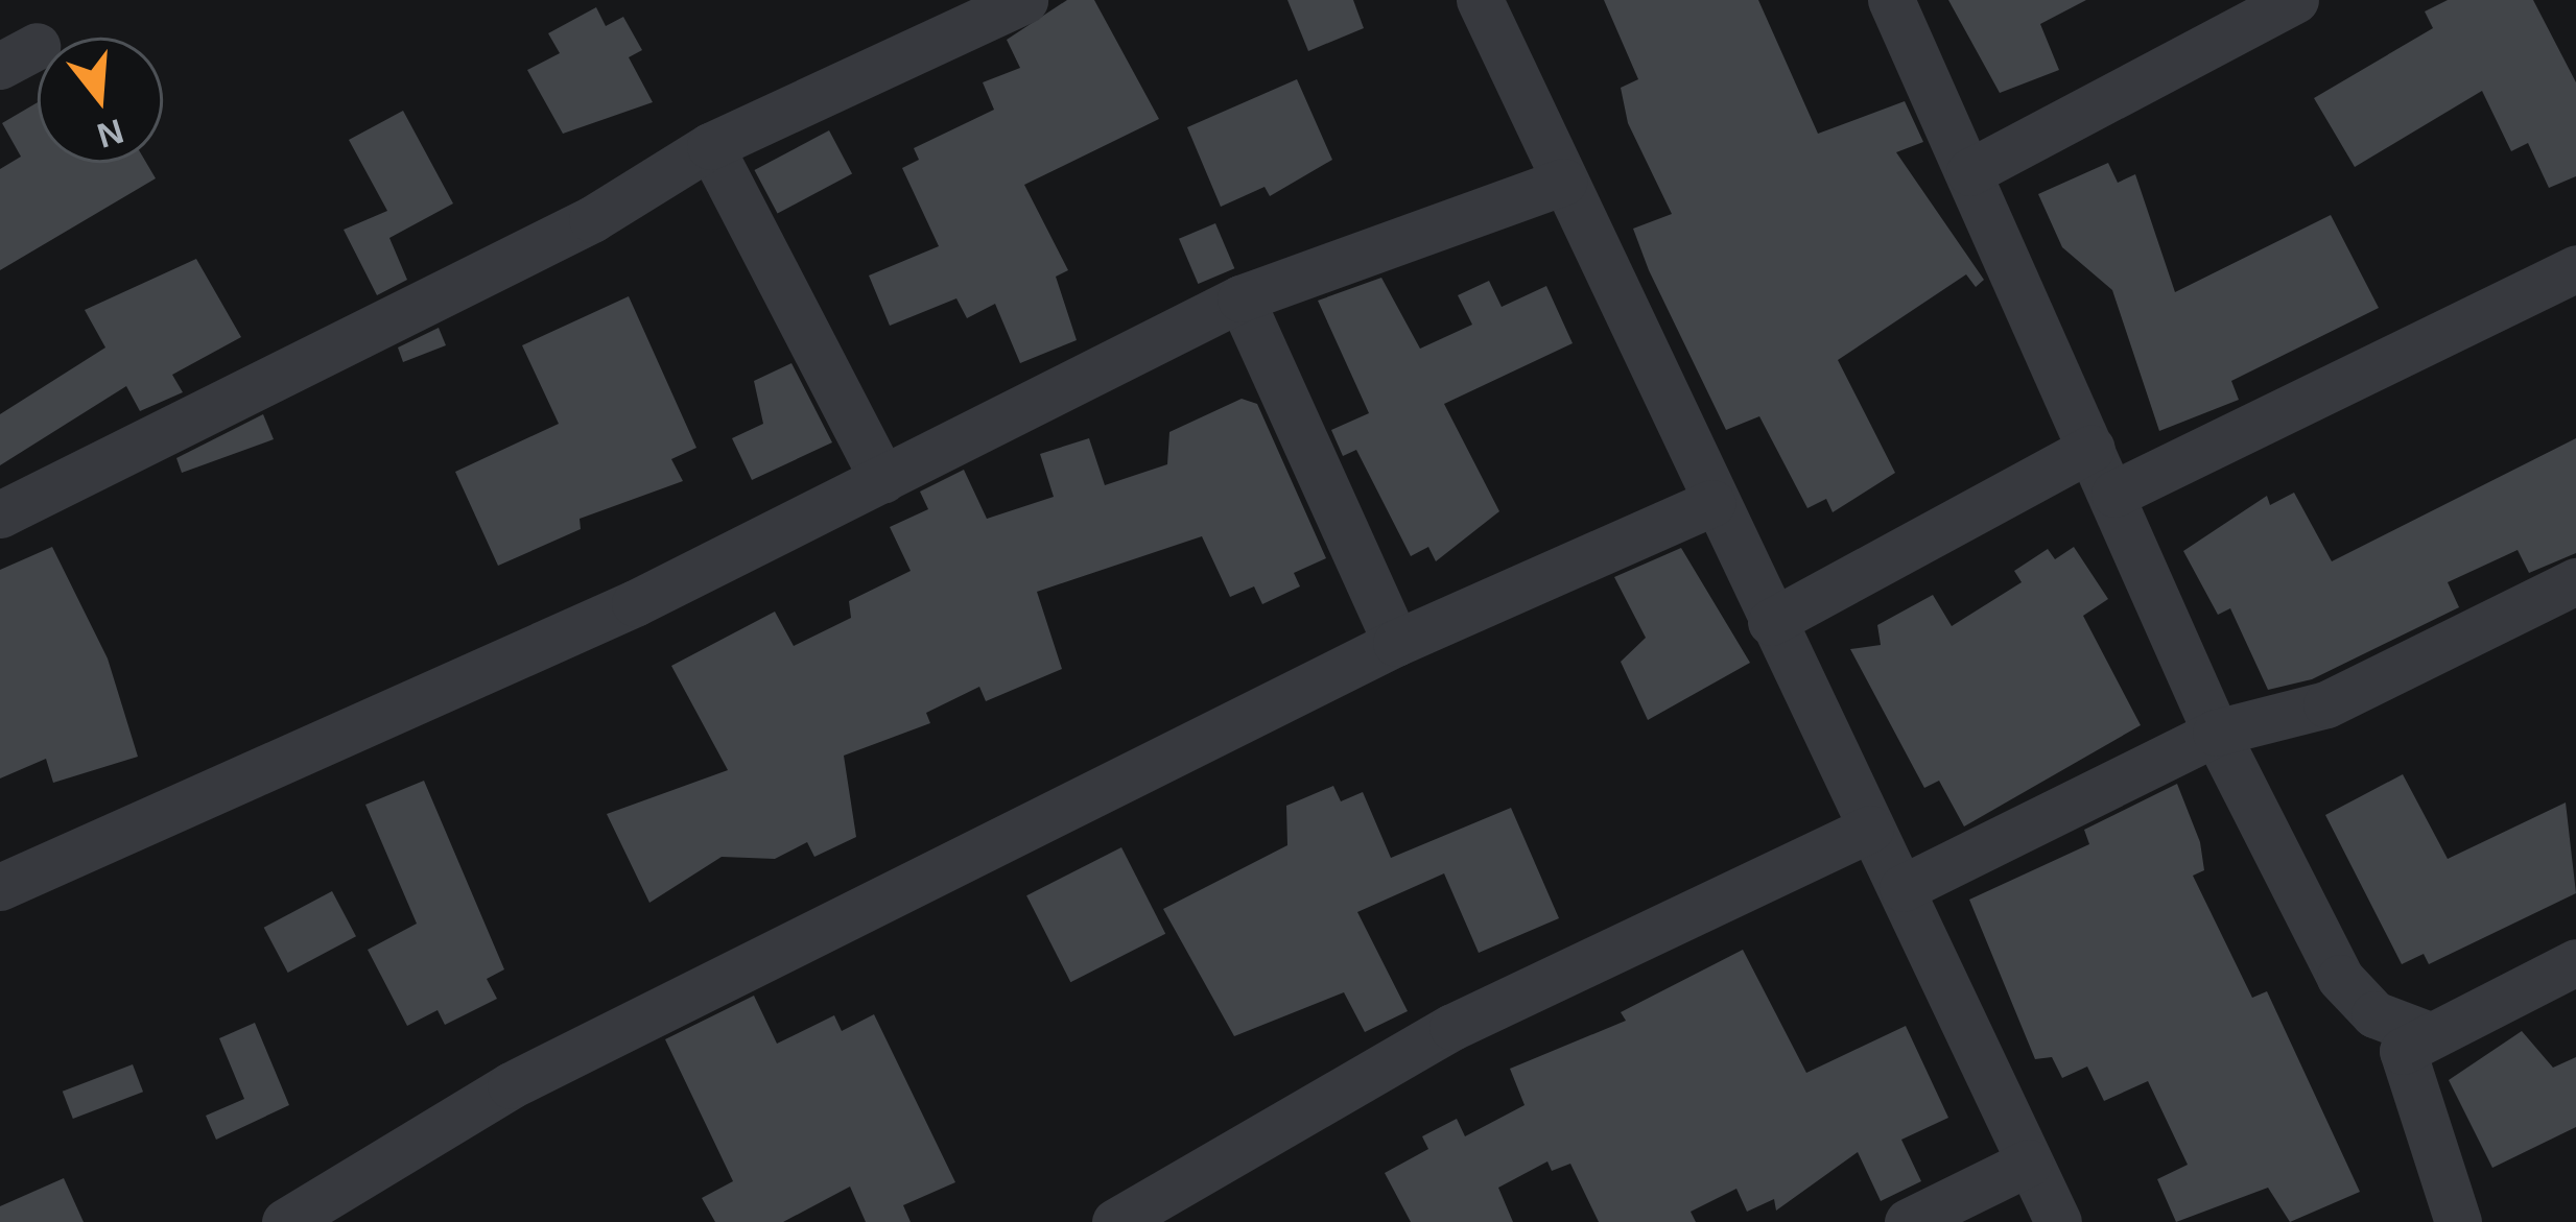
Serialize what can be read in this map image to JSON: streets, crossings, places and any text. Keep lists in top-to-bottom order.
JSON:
{
  "north": "bottom"
}
